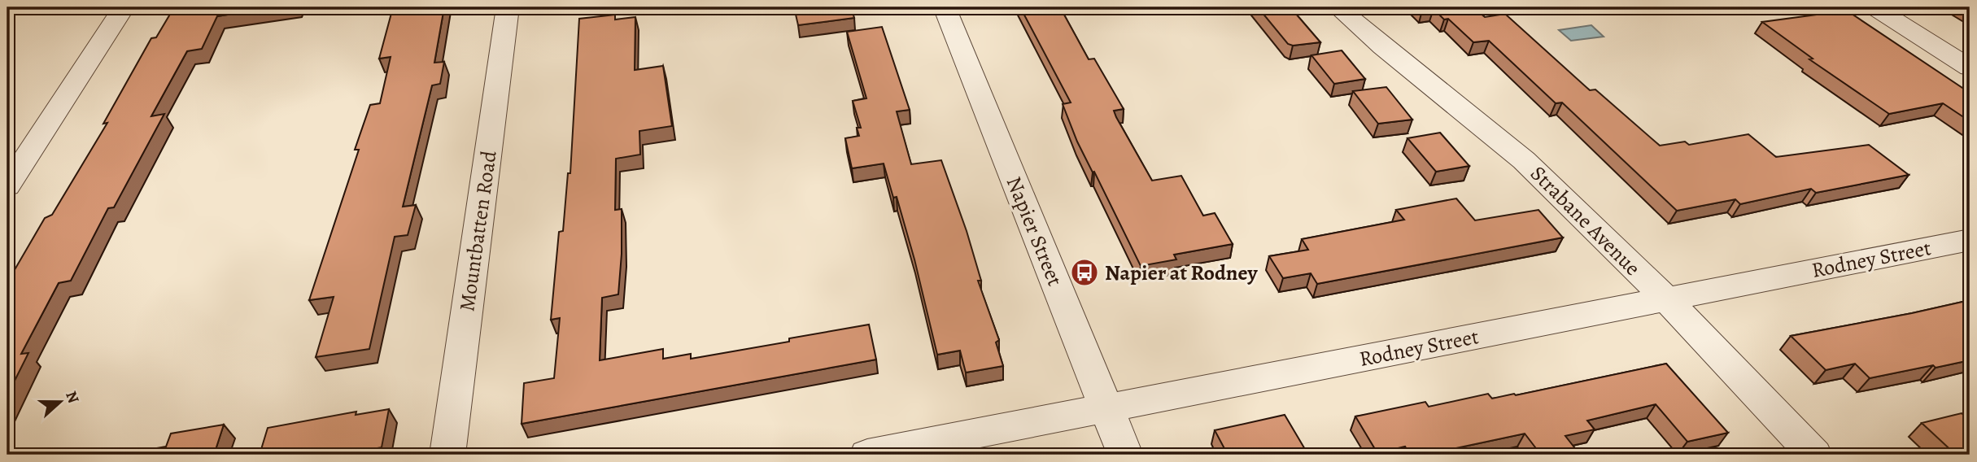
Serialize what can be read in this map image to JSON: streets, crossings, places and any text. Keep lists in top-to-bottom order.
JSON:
{
  "streets": {
    "street": [
      "Strabane Avenue",
      "Mountbatten Road",
      "Napier Street",
      "Rodney Street"
    ]
  },
  "crossings": [
    ["Strabane Avenue", "Rodney Street"],
    ["Napier Street", "Rodney Street"]
  ],
  "places": {
    "bus stop": ["Napier at Rodney"]
  },
  "north": "right"
}
